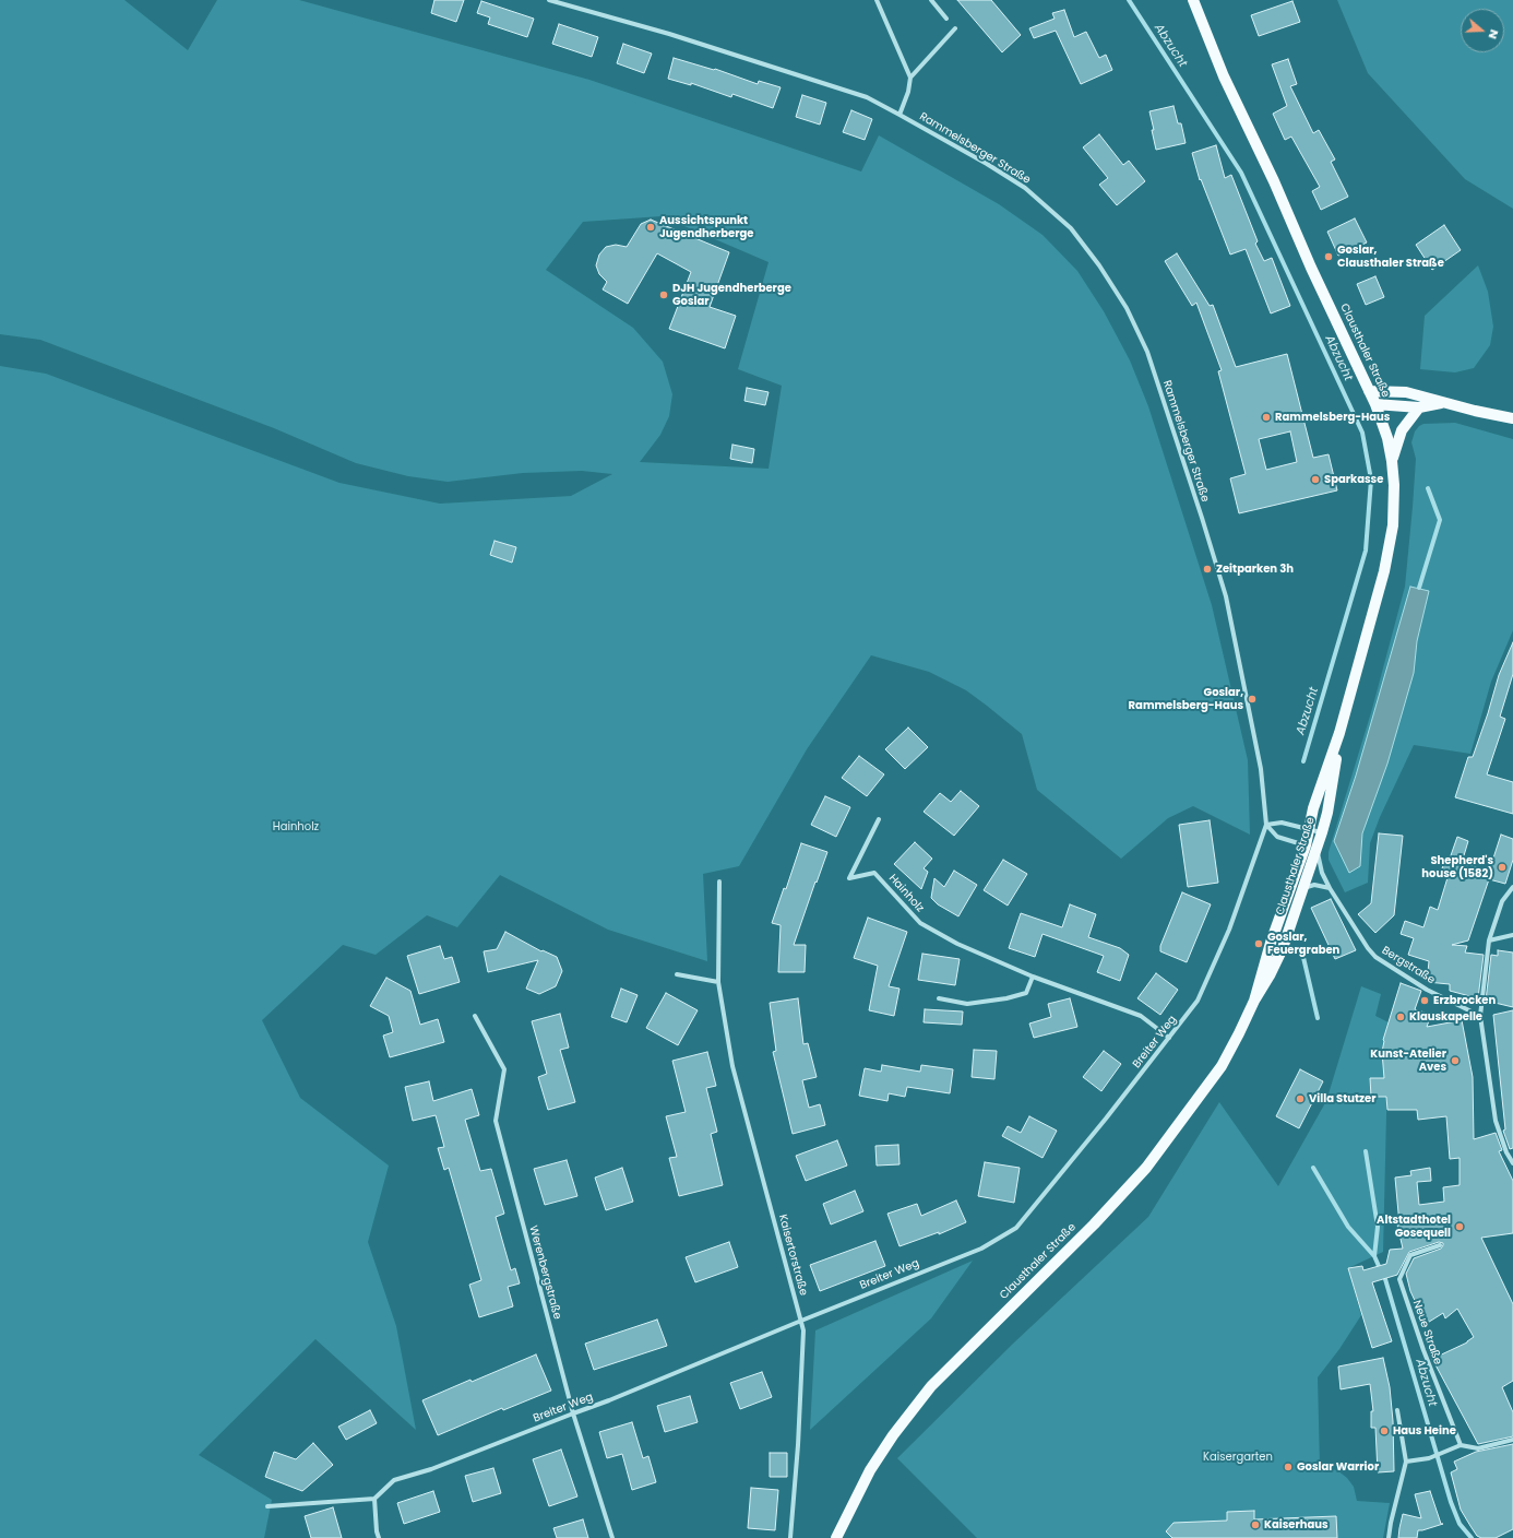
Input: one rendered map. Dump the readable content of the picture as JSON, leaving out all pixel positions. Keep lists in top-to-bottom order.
{
  "streets": {
    "main road": ["Clausthaler Straße"],
    "street": [
      "Rammelsberger Straße",
      "Hainholz",
      "Bergstraße",
      "Breiter Weg",
      "Kaisertorstraße",
      "Werenbergstraße",
      "Neue Straße"
    ]
  },
  "crossings": [
    ["Rammelsberger Straße", "Breiter Weg"],
    ["Clausthaler Straße", "Bergstraße"],
    ["Hainholz", "Breiter Weg"],
    ["Breiter Weg", "Kaisertorstraße"],
    ["Breiter Weg", "Werenbergstraße"]
  ],
  "water": ["Abzucht"],
  "parks": ["Hainholz", "Kaisergarten"],
  "places": [
    "Aussichtspunkt Jugendherberge",
    "Goslar, Clausthaler Straße",
    "DJH Jugendherberge Goslar",
    "Rammelsberg-Haus",
    "Sparkasse",
    "Zeitparken 3h",
    "Goslar, Rammelsberg-Haus",
    "Shepherd's house (1582)",
    "Goslar, Feuergraben",
    "Erzbrocken",
    "Klauskapelle",
    "Kunst-Atelier Aves",
    "Villa Stutzer",
    "Altstadthotel Gosequell",
    "Haus Heine",
    "Goslar Warrior",
    "Kaiserhaus"
  ],
  "north": "right"
}
